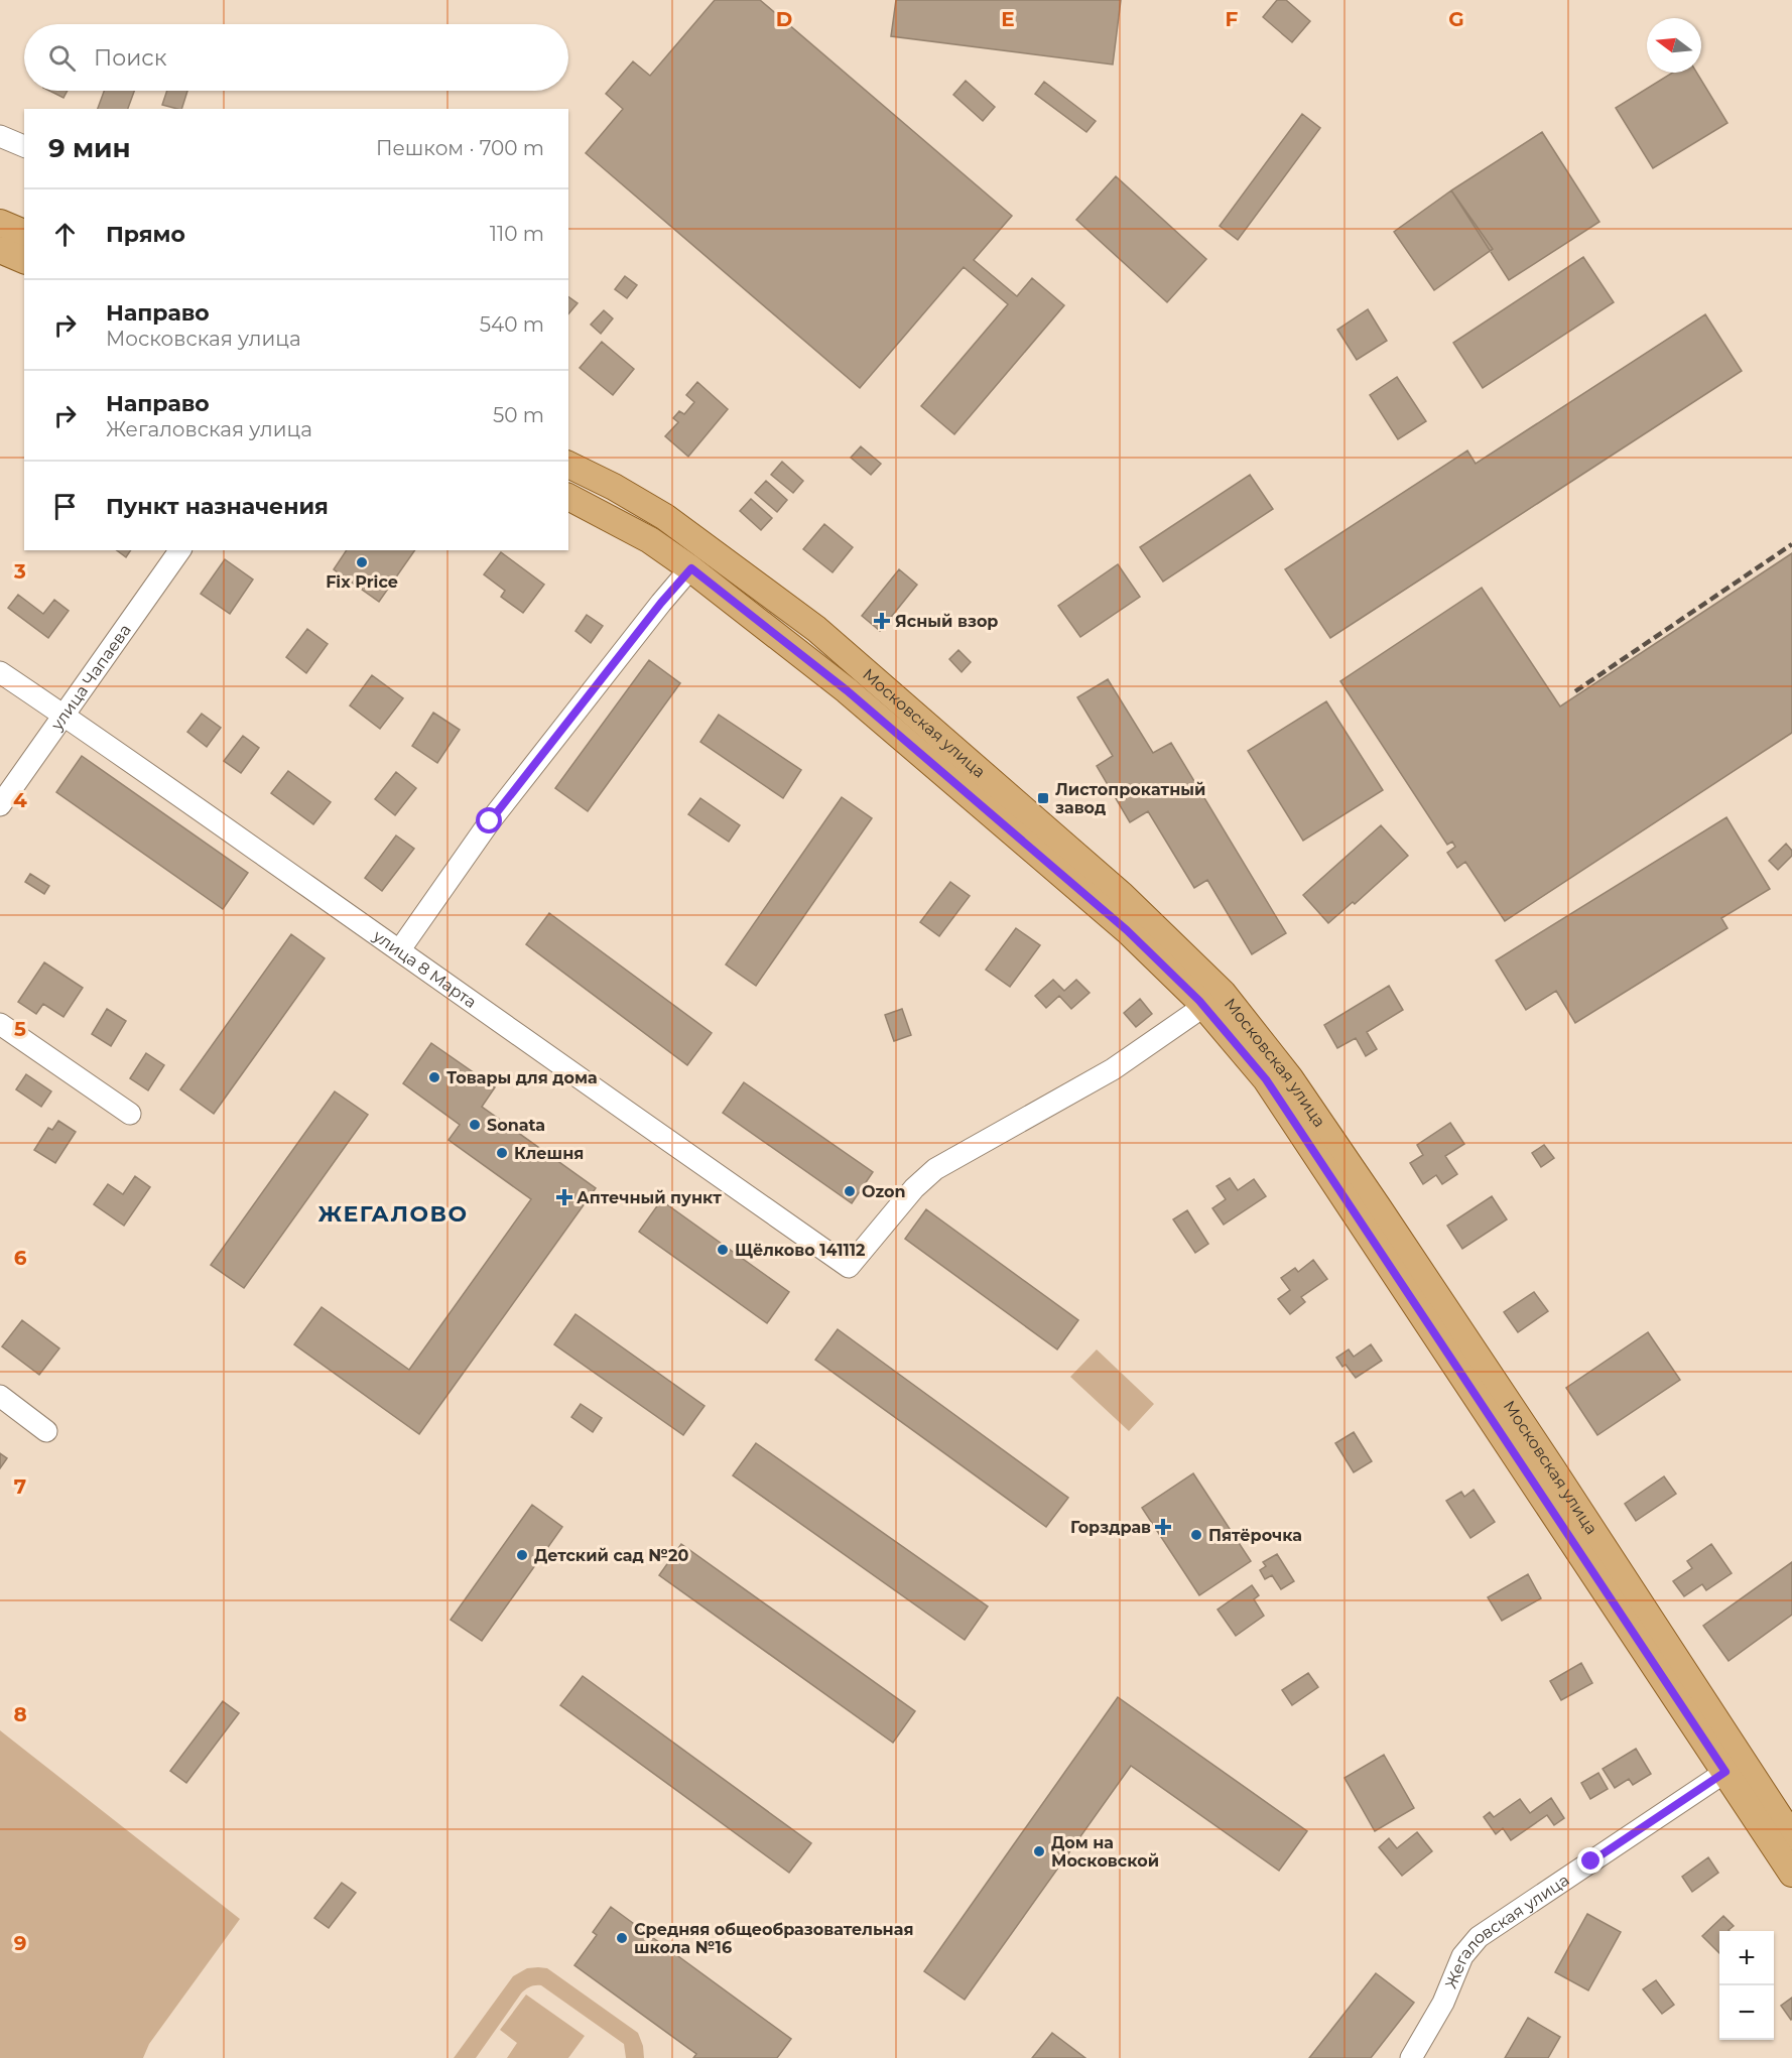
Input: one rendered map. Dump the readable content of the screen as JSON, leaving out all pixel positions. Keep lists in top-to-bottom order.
{
  "streets": {
    "main road": ["Московская улица"],
    "street": ["улица Чапаева", "улица 8 Марта", "Жегаловская улица"]
  },
  "crossings": [
    ["улица Чапаева", "улица 8 Марта"],
    ["Московская улица", "улица 8 Марта"],
    ["Московская улица", "Жегаловская улица"]
  ],
  "districts": ["ЖЕГАЛОВО"],
  "places": {
    "other": [
      "Fix Price",
      "Товары для дома",
      "Sonata",
      "Клешня",
      "Ozon",
      "Щёлково 141112",
      "Пятёрочка",
      "Детский сад №20",
      "Дом на Московской",
      "Средняя общеобразовательная школа №16"
    ],
    "health": ["Ясный взор", "Аптечный пункт", "Горздрав"],
    "transit": ["Листопрокатный завод"]
  },
  "north": "left",
  "page": {
    "search": "Поиск",
    "heading": ["9 мин", "Пешком · 700 m"],
    "list": [
      ["Прямо", "110 m"],
      ["Направо", "Московская улица", "540 m"],
      ["Направо", "Жегаловская улица", "50 m"],
      "Пункт назначения"
    ],
    "map_buttons": ["+", "−"]
  },
  "grid": {
    "columns": [
      "D",
      "E",
      "F",
      "G"
    ],
    "rows": [
      "3",
      "4",
      "5",
      "6",
      "7",
      "8",
      "9"
    ]
  }
}
